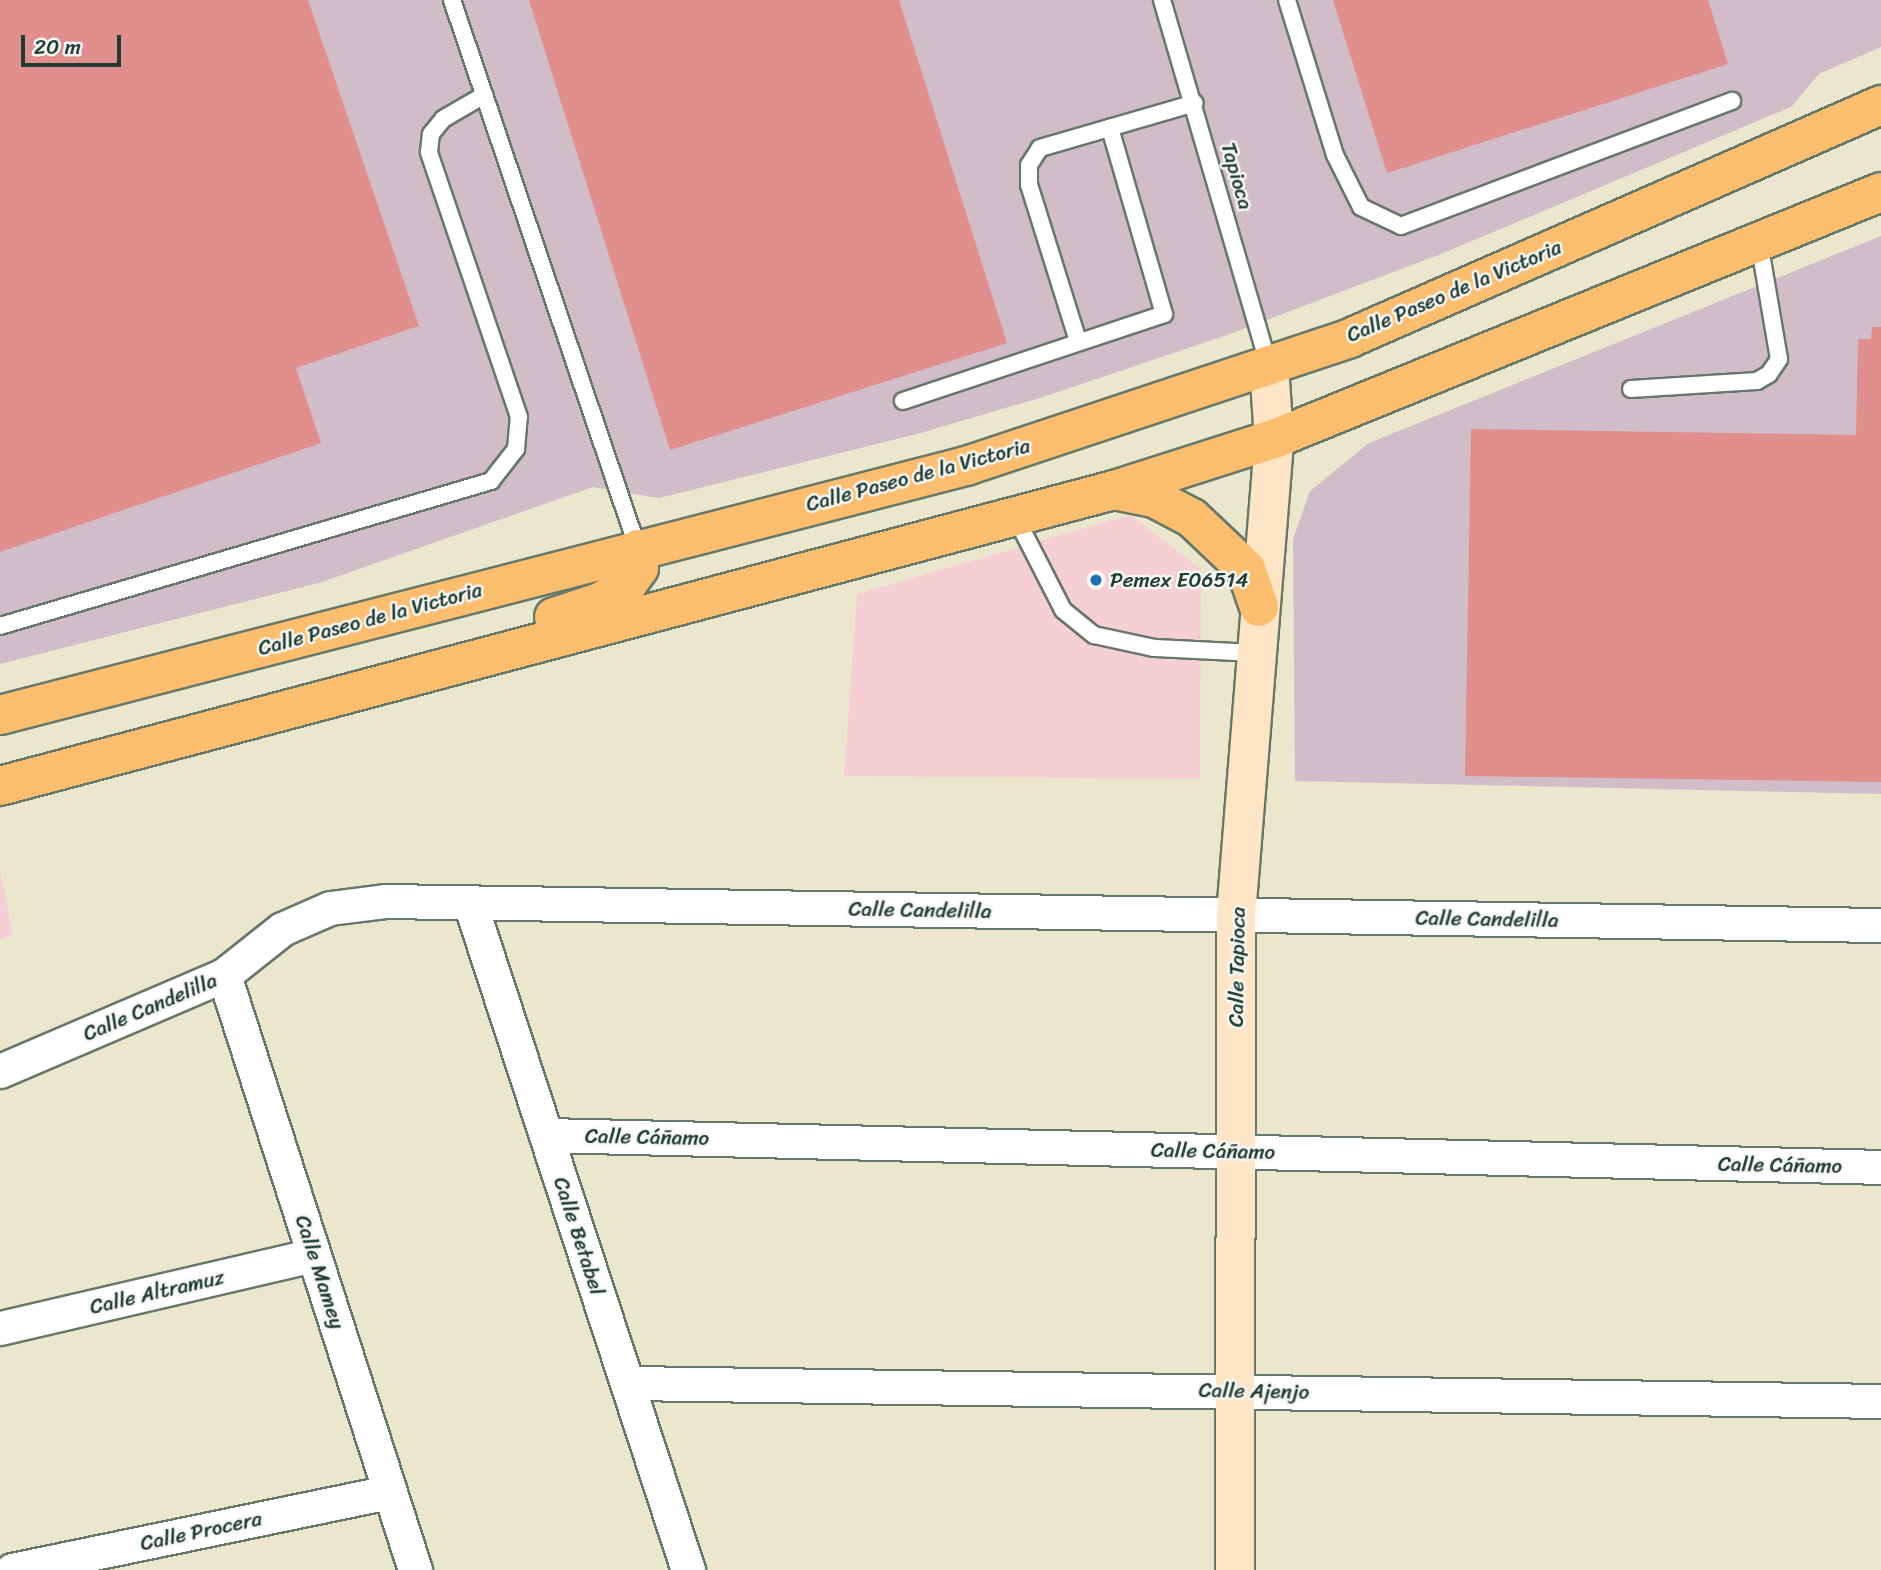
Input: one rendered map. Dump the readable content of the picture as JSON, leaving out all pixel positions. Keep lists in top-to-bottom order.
{
  "streets": {
    "main road": ["Calle Paseo de la Victoria"],
    "street": [
      "Calle Candelilla",
      "Calle Tapioca",
      "Calle Cáñamo",
      "Calle Betabel",
      "Calle Mamey",
      "Calle Altramuz",
      "Calle Ajenjo",
      "Calle Procera"
    ],
    "lane": ["Tapioca"]
  },
  "crossings": [
    ["Tapioca", "Calle Paseo de la Victoria"],
    ["Tapioca", "Calle Tapioca"],
    ["Calle Paseo de la Victoria", "Calle Tapioca"],
    ["Calle Candelilla", "Calle Tapioca"],
    ["Calle Candelilla", "Calle Betabel"],
    ["Calle Candelilla", "Calle Mamey"],
    ["Calle Tapioca", "Calle Cáñamo"],
    ["Calle Tapioca", "Calle Ajenjo"],
    ["Calle Cáñamo", "Calle Betabel"],
    ["Calle Betabel", "Calle Ajenjo"],
    ["Calle Mamey", "Calle Altramuz"],
    ["Calle Mamey", "Calle Procera"]
  ],
  "places": ["Pemex E06514"],
  "scale_bar": "20 m"
}
